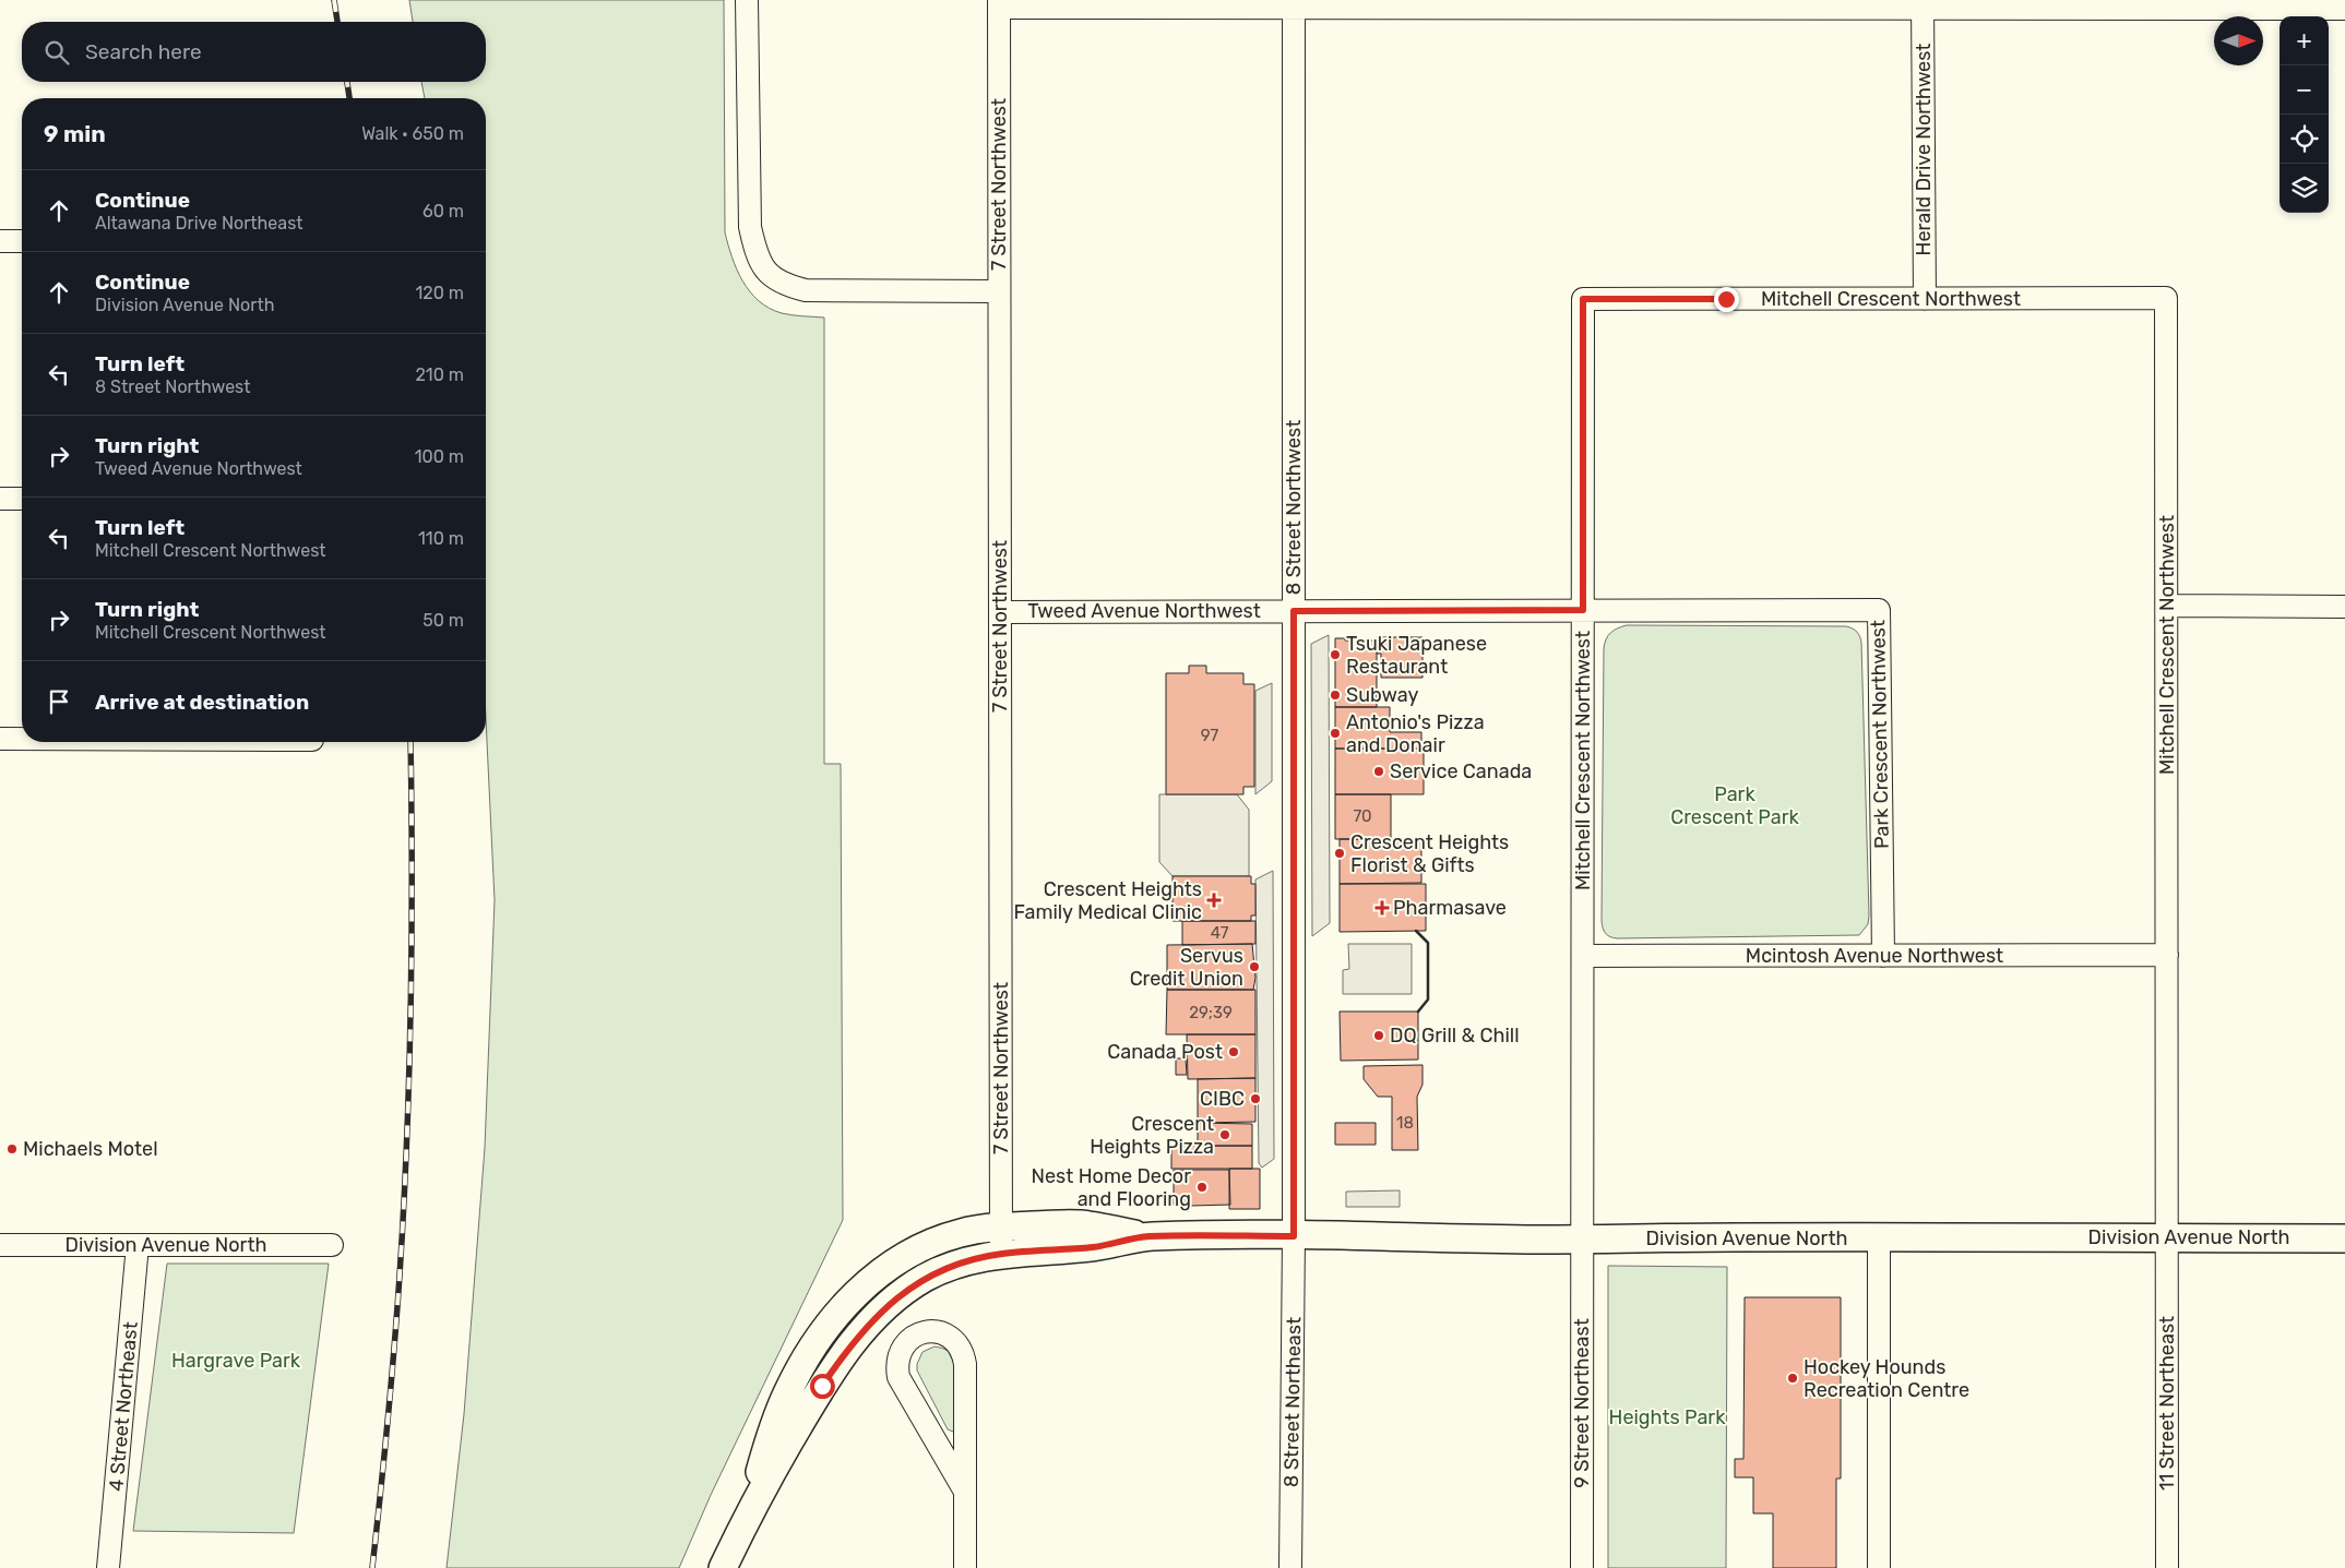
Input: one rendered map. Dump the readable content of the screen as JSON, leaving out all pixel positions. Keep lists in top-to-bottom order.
{
  "streets": {
    "main road": ["Division Avenue North"],
    "street": [
      "Herald Drive Northwest",
      "7 Street Northwest",
      "Mitchell Crescent Northwest",
      "8 Street Northwest",
      "Tweed Avenue Northwest",
      "Park Crescent Northwest",
      "Mcintosh Avenue Northwest",
      "8 Street Northeast",
      "9 Street Northeast",
      "11 Street Northeast",
      "4 Street Northeast"
    ]
  },
  "crossings": [
    ["Herald Drive Northwest", "Mitchell Crescent Northwest"],
    ["7 Street Northwest", "Tweed Avenue Northwest"],
    ["7 Street Northwest", "Division Avenue North"],
    ["Mitchell Crescent Northwest", "Tweed Avenue Northwest"],
    ["Mitchell Crescent Northwest", "Park Crescent Northwest"],
    ["Mitchell Crescent Northwest", "Mcintosh Avenue Northwest"],
    ["Mitchell Crescent Northwest", "Division Avenue North"],
    ["Mitchell Crescent Northwest", "9 Street Northeast"],
    ["Mitchell Crescent Northwest", "11 Street Northeast"],
    ["8 Street Northwest", "Tweed Avenue Northwest"],
    ["8 Street Northwest", "Division Avenue North"],
    ["8 Street Northwest", "8 Street Northeast"],
    ["Tweed Avenue Northwest", "Park Crescent Northwest"],
    ["Park Crescent Northwest", "Mcintosh Avenue Northwest"],
    ["Division Avenue North", "8 Street Northeast"],
    ["Division Avenue North", "9 Street Northeast"],
    ["Division Avenue North", "11 Street Northeast"],
    ["Division Avenue North", "4 Street Northeast"]
  ],
  "parks": ["Park Crescent Park", "Hargrave Park", "Heights Park"],
  "places": {
    "other": [
      "Tsuki Japanese Restaurant",
      "Subway",
      "Antonio's Pizza and Donair",
      "Service Canada",
      "Crescent Heights Florist & Gifts",
      "Servus Credit Union",
      "DQ Grill & Chill",
      "Canada Post",
      "CIBC",
      "Crescent Heights Pizza",
      "Michaels Motel",
      "Nest Home Decor and Flooring",
      "Hockey Hounds Recreation Centre"
    ],
    "health": ["Crescent Heights Family Medical Clinic", "Pharmasave"]
  },
  "house_numbers": [
    "97",
    "70",
    "47",
    "29;39",
    "18"
  ],
  "north": "right",
  "page": {
    "map_buttons": ["+", "−"],
    "search": "Search here",
    "heading": ["9 min", "Walk · 650 m"],
    "list": [
      ["Continue", "Altawana Drive Northeast", "60 m"],
      ["Continue", "Division Avenue North", "120 m"],
      ["Turn left", "8 Street Northwest", "210 m"],
      ["Turn right", "Tweed Avenue Northwest", "100 m"],
      ["Turn left", "Mitchell Crescent Northwest", "110 m"],
      ["Turn right", "Mitchell Crescent Northwest", "50 m"],
      "Arrive at destination"
    ]
  }
}
